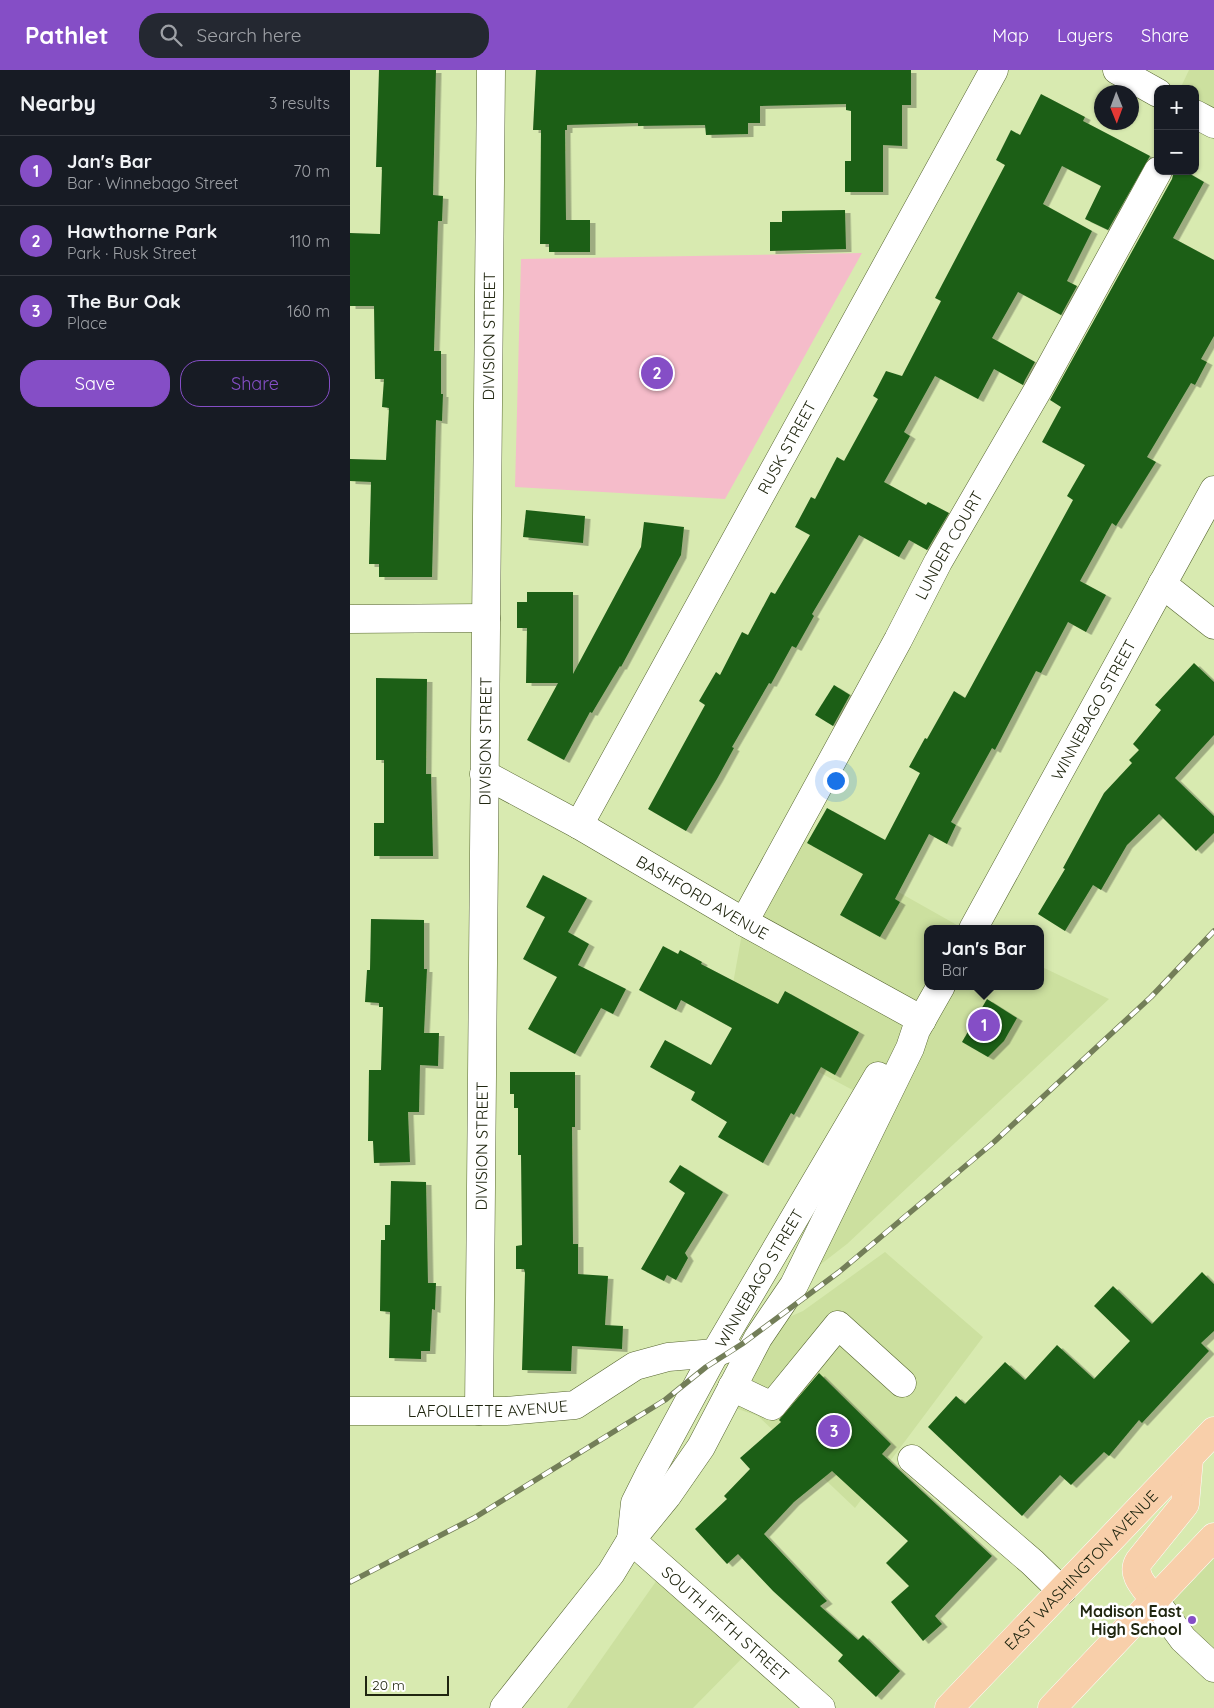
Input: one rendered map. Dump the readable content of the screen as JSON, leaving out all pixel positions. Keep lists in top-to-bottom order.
{
  "streets": {
    "main road": ["EAST WASHINGTON AVENUE"],
    "street": [
      "DIVISION STREET",
      "RUSK STREET",
      "LUNDER COURT",
      "WINNEBAGO STREET",
      "BASHFORD AVENUE",
      "LAFOLLETTE AVENUE",
      "SOUTH FIFTH STREET"
    ]
  },
  "crossings": [
    ["DIVISION STREET", "BASHFORD AVENUE"],
    ["DIVISION STREET", "LAFOLLETTE AVENUE"],
    ["RUSK STREET", "BASHFORD AVENUE"],
    ["LUNDER COURT", "BASHFORD AVENUE"],
    ["WINNEBAGO STREET", "BASHFORD AVENUE"],
    ["WINNEBAGO STREET", "LAFOLLETTE AVENUE"],
    ["WINNEBAGO STREET", "SOUTH FIFTH STREET"]
  ],
  "places": ["Madison East High School"],
  "scale_bar": "20 m",
  "north": "bottom",
  "page": {
    "header": "Pathlet",
    "search": "Search here",
    "nav": ["Map", "Layers", "Share"],
    "heading": ["Nearby", "3 results"],
    "map_buttons": ["+", "−"],
    "list": [
      {
        "mark": "1",
        "name": "Jan's Bar",
        "note": "Bar · Winnebago Street",
        "value": "70 m"
      },
      {
        "mark": "2",
        "name": "Hawthorne Park",
        "note": "Park · Rusk Street",
        "value": "110 m"
      },
      {
        "mark": "3",
        "name": "The Bur Oak",
        "note": "Place",
        "value": "160 m"
      }
    ],
    "buttons": ["Save", "Share"],
    "pins": ["2", "1", "3"],
    "popup": ["Jan's Bar", "Bar"],
    "scale": "20 m"
  }
}
